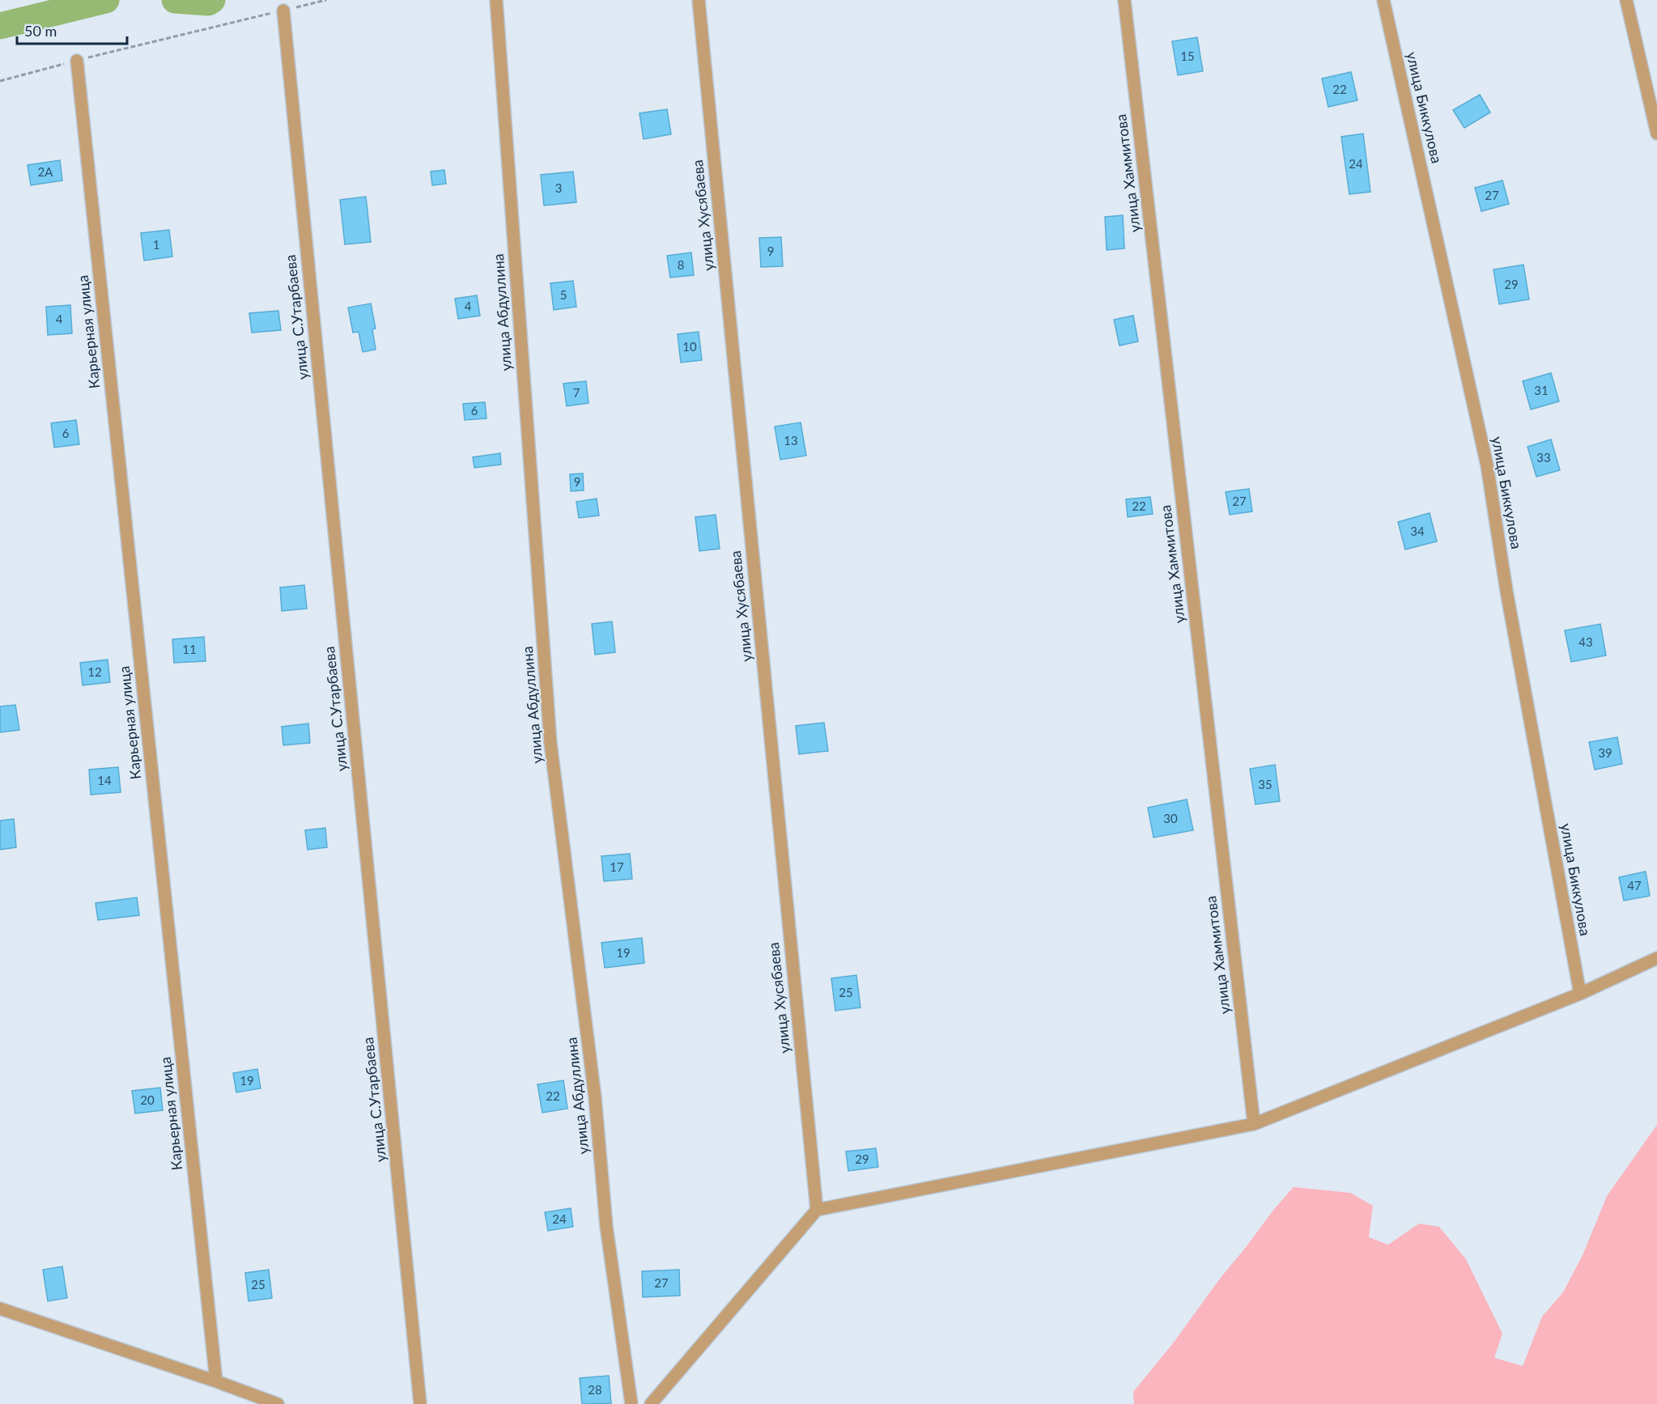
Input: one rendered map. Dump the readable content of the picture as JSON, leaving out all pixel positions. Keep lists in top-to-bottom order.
{
  "streets": {
    "street": [
      "улица Биккулова",
      "улица Хаммитова",
      "улица Хусябаева",
      "улица Абдуллина",
      "улица С.Утарбаева",
      "Карьерная улица"
    ]
  },
  "house_numbers": [
    "15",
    "22",
    "24",
    "2А",
    "3",
    "27",
    "1",
    "9",
    "8",
    "29",
    "5",
    "4",
    "4",
    "10",
    "31",
    "7",
    "6",
    "6",
    "13",
    "33",
    "9",
    "27",
    "22",
    "34",
    "43",
    "11",
    "12",
    "39",
    "14",
    "35",
    "30",
    "17",
    "47",
    "19",
    "25",
    "19",
    "22",
    "20",
    "29",
    "24",
    "27",
    "25",
    "28"
  ],
  "scale_bar": "50 m"
}
